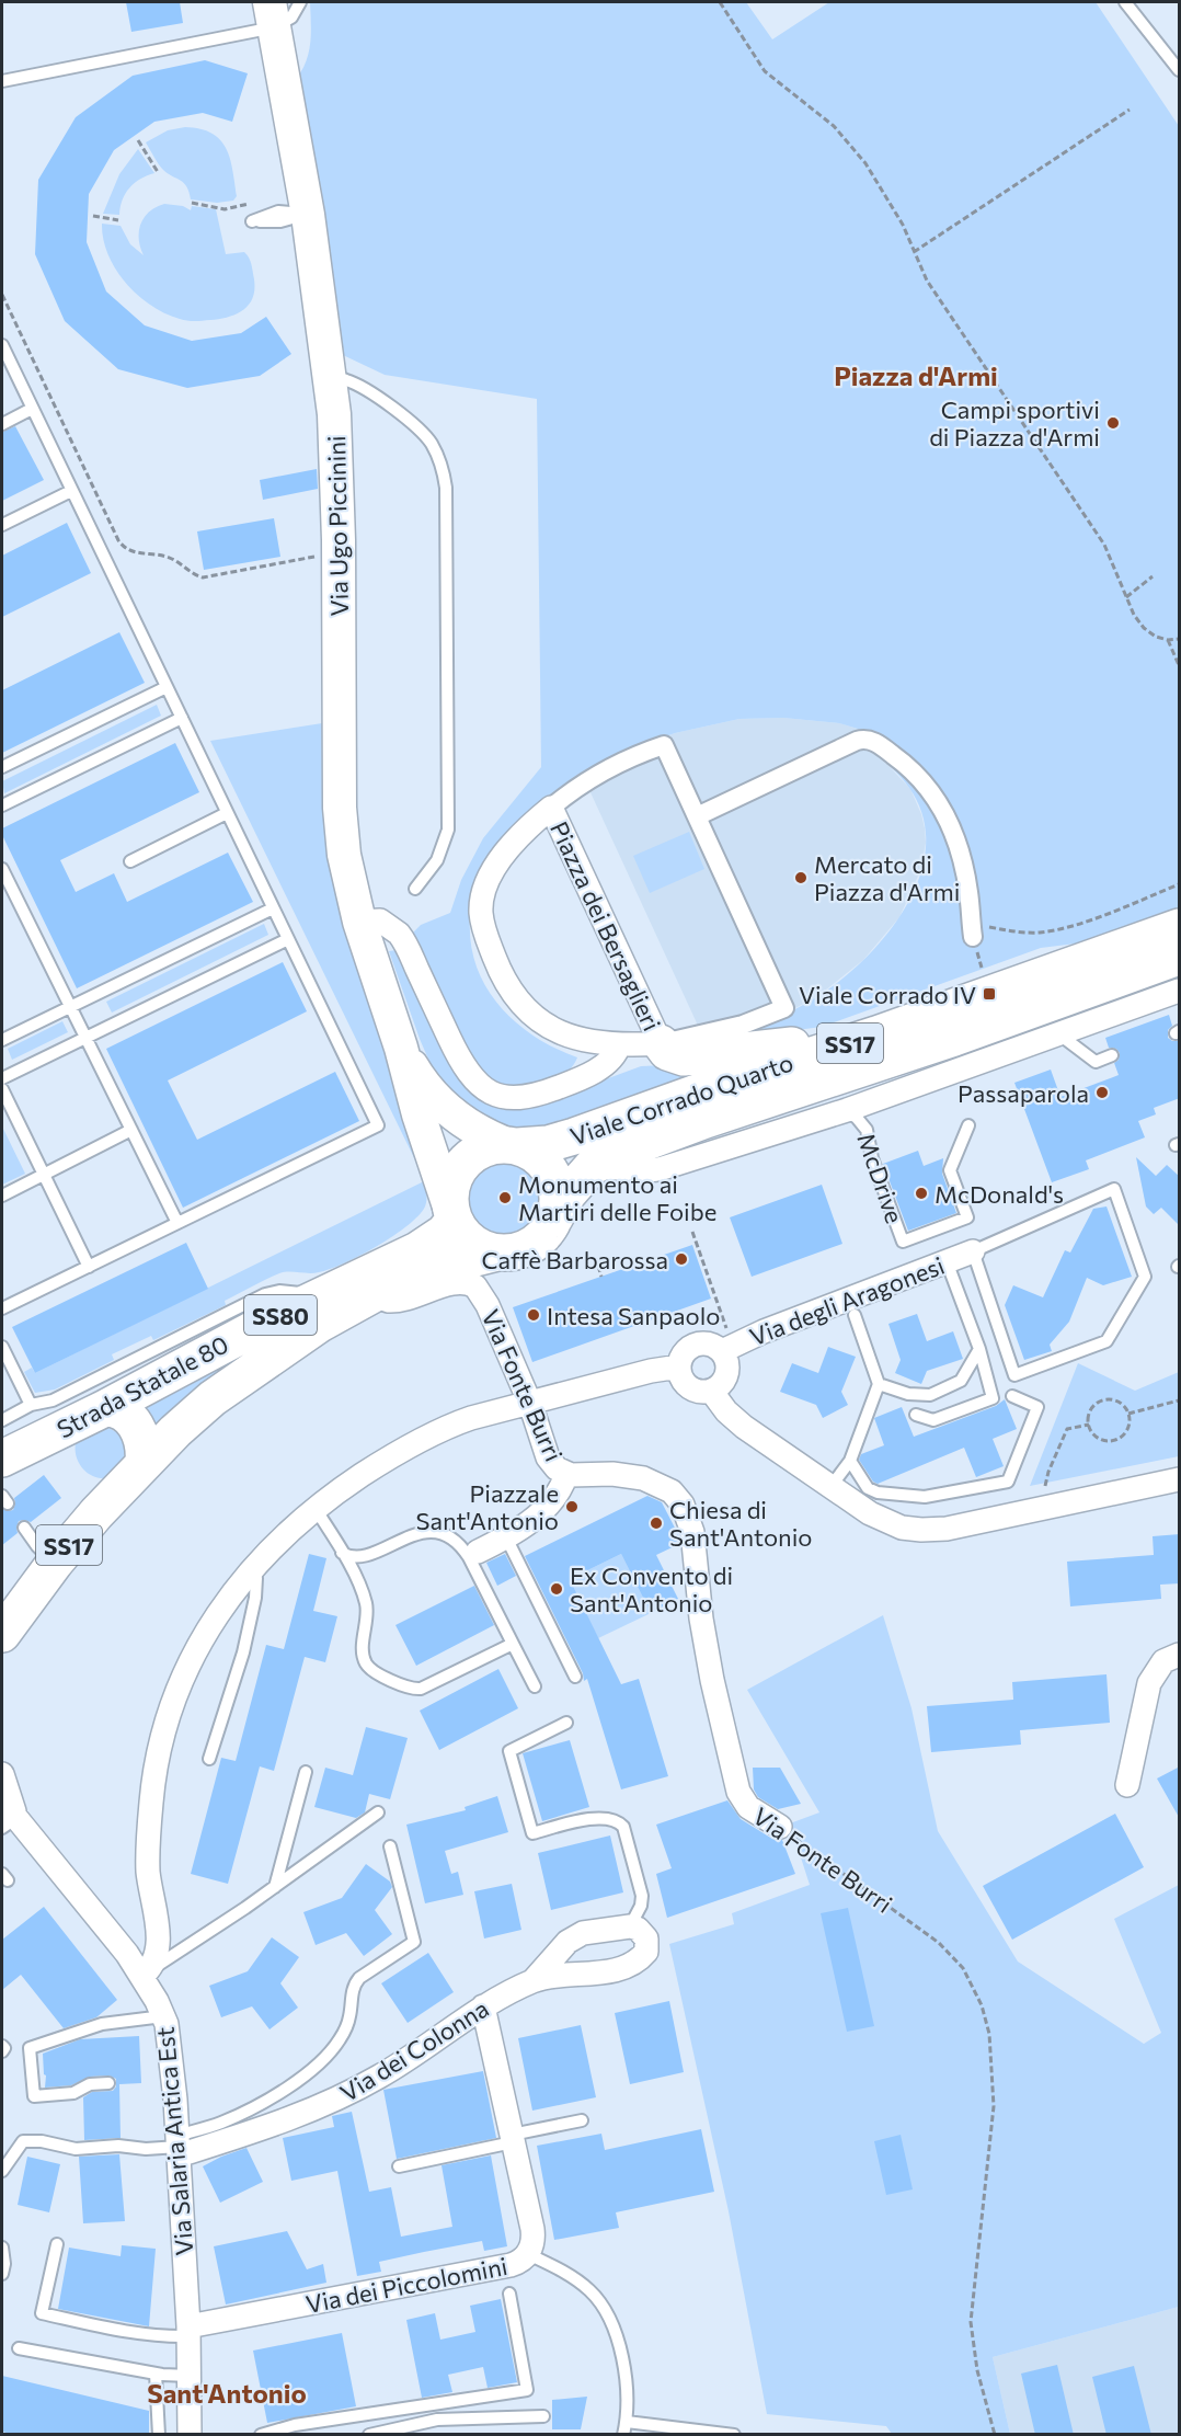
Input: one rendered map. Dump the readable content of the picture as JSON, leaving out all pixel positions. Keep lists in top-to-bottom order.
{
  "streets": {
    "main road": [
      "Via Ugo Piccinini",
      "SS17",
      "Viale Corrado Quarto",
      "SS80",
      "Strada Statale 80"
    ],
    "street": [
      "Piazza dei Bersaglieri",
      "Via degli Aragonesi",
      "Via Fonte Burri",
      "Via dei Colonna",
      "Via Salaria Antica Est",
      "Via dei Piccolomini"
    ],
    "lane": ["McDrive"]
  },
  "crossings": [
    ["Via Ugo Piccinini", "SS17"],
    ["Via Ugo Piccinini", "Viale Corrado Quarto"],
    ["Via Ugo Piccinini", "Strada Statale 80"],
    ["SS17", "Viale Corrado Quarto"],
    ["SS17", "Via Fonte Burri"],
    ["SS17", "Strada Statale 80"],
    ["Viale Corrado Quarto", "McDrive"],
    ["Viale Corrado Quarto", "Strada Statale 80"],
    ["Via dei Colonna", "Via Salaria Antica Est"],
    ["Via dei Colonna", "Via dei Piccolomini"],
    ["Via Salaria Antica Est", "Via dei Piccolomini"]
  ],
  "districts": ["Piazza d'Armi", "Sant'Antonio"],
  "places": {
    "other": [
      "Campi sportivi di Piazza d'Armi",
      "Mercato di Piazza d'Armi",
      "Passaparola",
      "McDonald's",
      "Monumento ai Martiri delle Foibe",
      "Caffè Barbarossa",
      "Intesa Sanpaolo",
      "Piazzale Sant'Antonio",
      "Chiesa di Sant'Antonio",
      "Ex Convento di Sant'Antonio"
    ],
    "transit": ["Viale Corrado IV"]
  }
}
